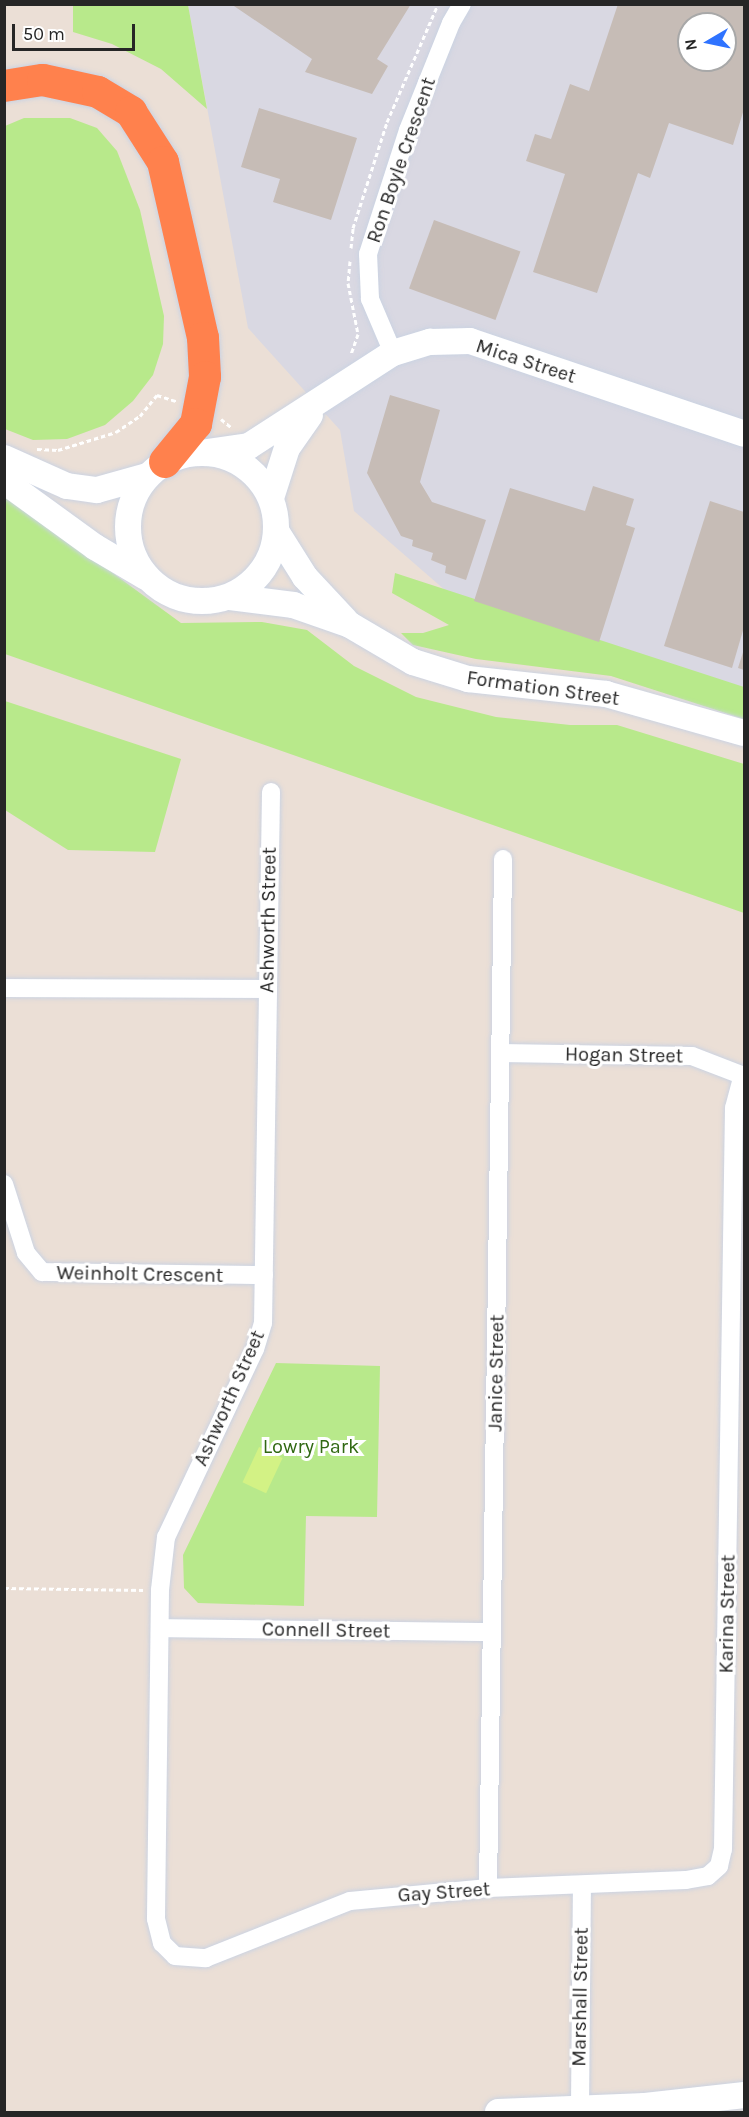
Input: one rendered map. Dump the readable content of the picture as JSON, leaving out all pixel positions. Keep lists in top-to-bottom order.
{
  "streets": {
    "main road": ["Mica Street", "Formation Street"],
    "street": [
      "Ron Boyle Crescent",
      "Ashworth Street",
      "Hogan Street",
      "Weinholt Crescent",
      "Janice Street",
      "Karina Street",
      "Connell Street",
      "Gay Street",
      "Marshall Street"
    ]
  },
  "crossings": [
    ["Ron Boyle Crescent", "Mica Street"],
    ["Mica Street", "Formation Street"],
    ["Ashworth Street", "Weinholt Crescent"],
    ["Ashworth Street", "Connell Street"],
    ["Ashworth Street", "Gay Street"],
    ["Hogan Street", "Janice Street"],
    ["Hogan Street", "Karina Street"],
    ["Janice Street", "Connell Street"],
    ["Janice Street", "Gay Street"],
    ["Karina Street", "Gay Street"],
    ["Gay Street", "Marshall Street"]
  ],
  "parks": ["Lowry Park"],
  "scale_bar": "50 m",
  "north": "left"
}
